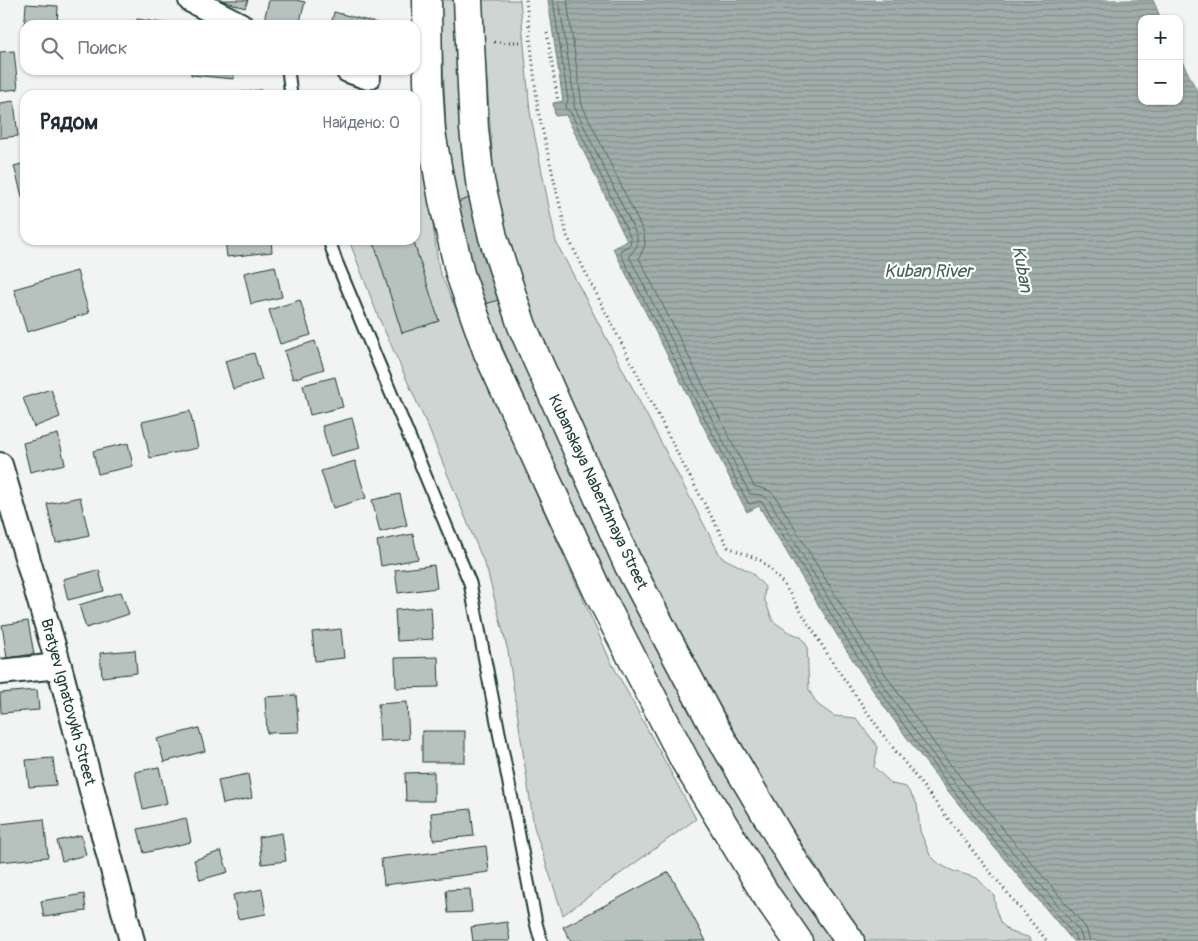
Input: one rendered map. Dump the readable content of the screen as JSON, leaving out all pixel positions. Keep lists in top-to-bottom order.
{
  "streets": {
    "main road": ["Kubanskaya Naberzhnaya Street"],
    "street": ["Bratyev Ignatovykh Street"]
  },
  "water": ["Kuban", "Kuban River"],
  "page": {
    "map_buttons": ["+", "−"],
    "search": "Поиск",
    "heading": ["Рядом", "Найдено: 0"]
  }
}
